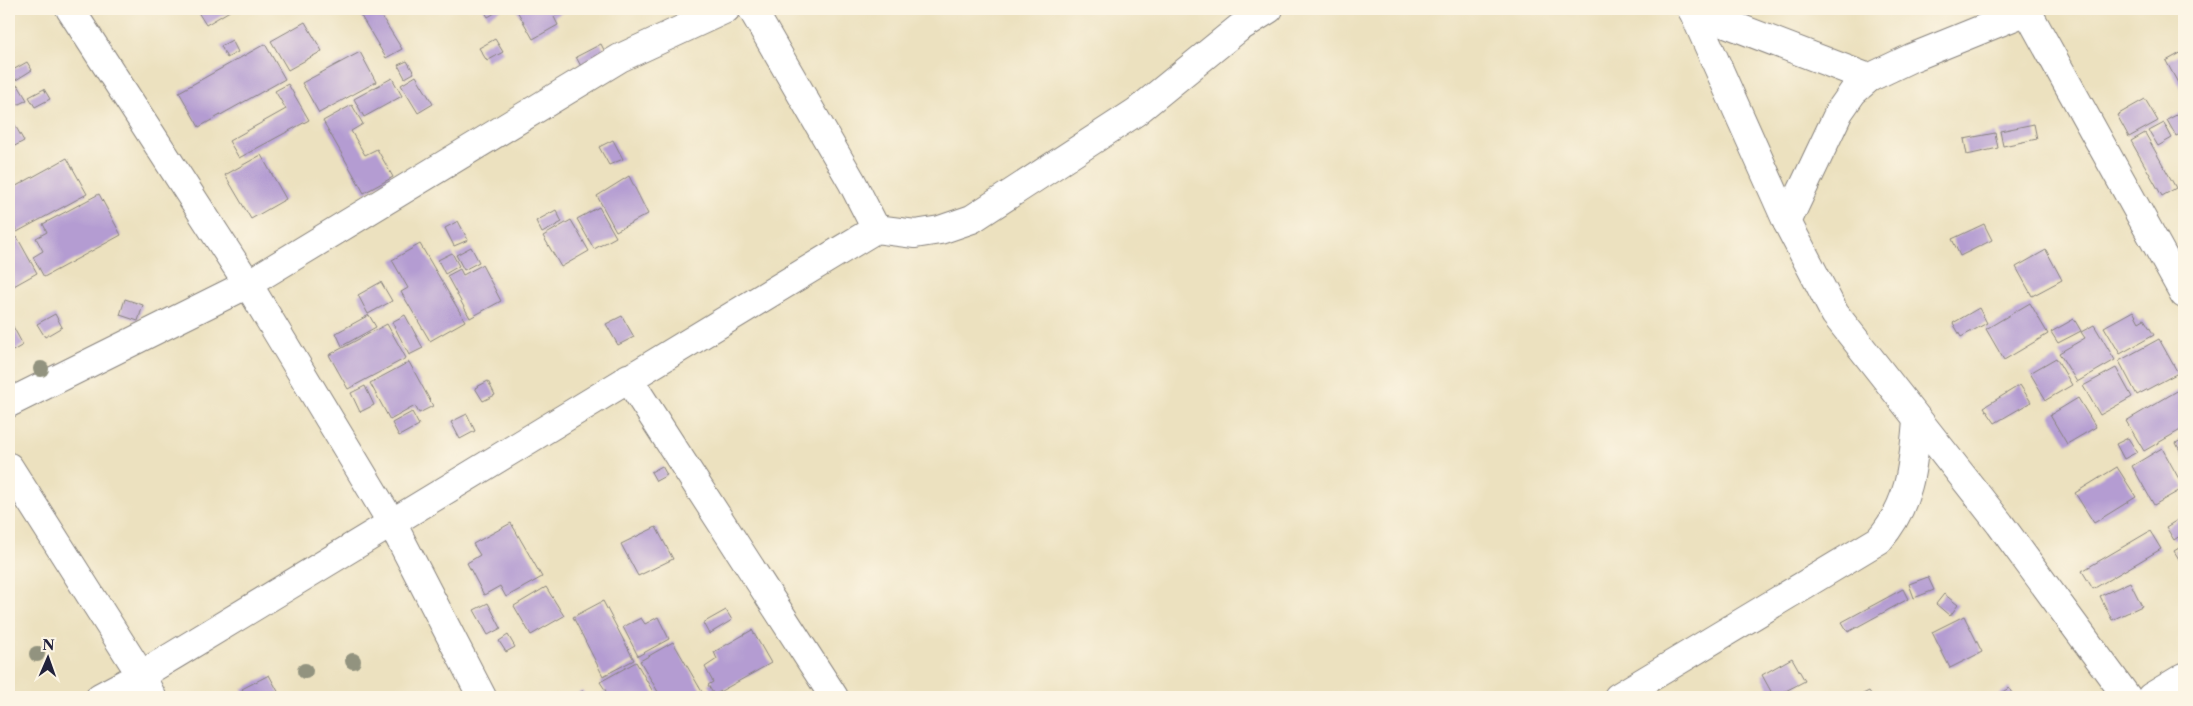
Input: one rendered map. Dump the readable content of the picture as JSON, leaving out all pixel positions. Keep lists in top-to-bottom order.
{
  "north": "top"
}
